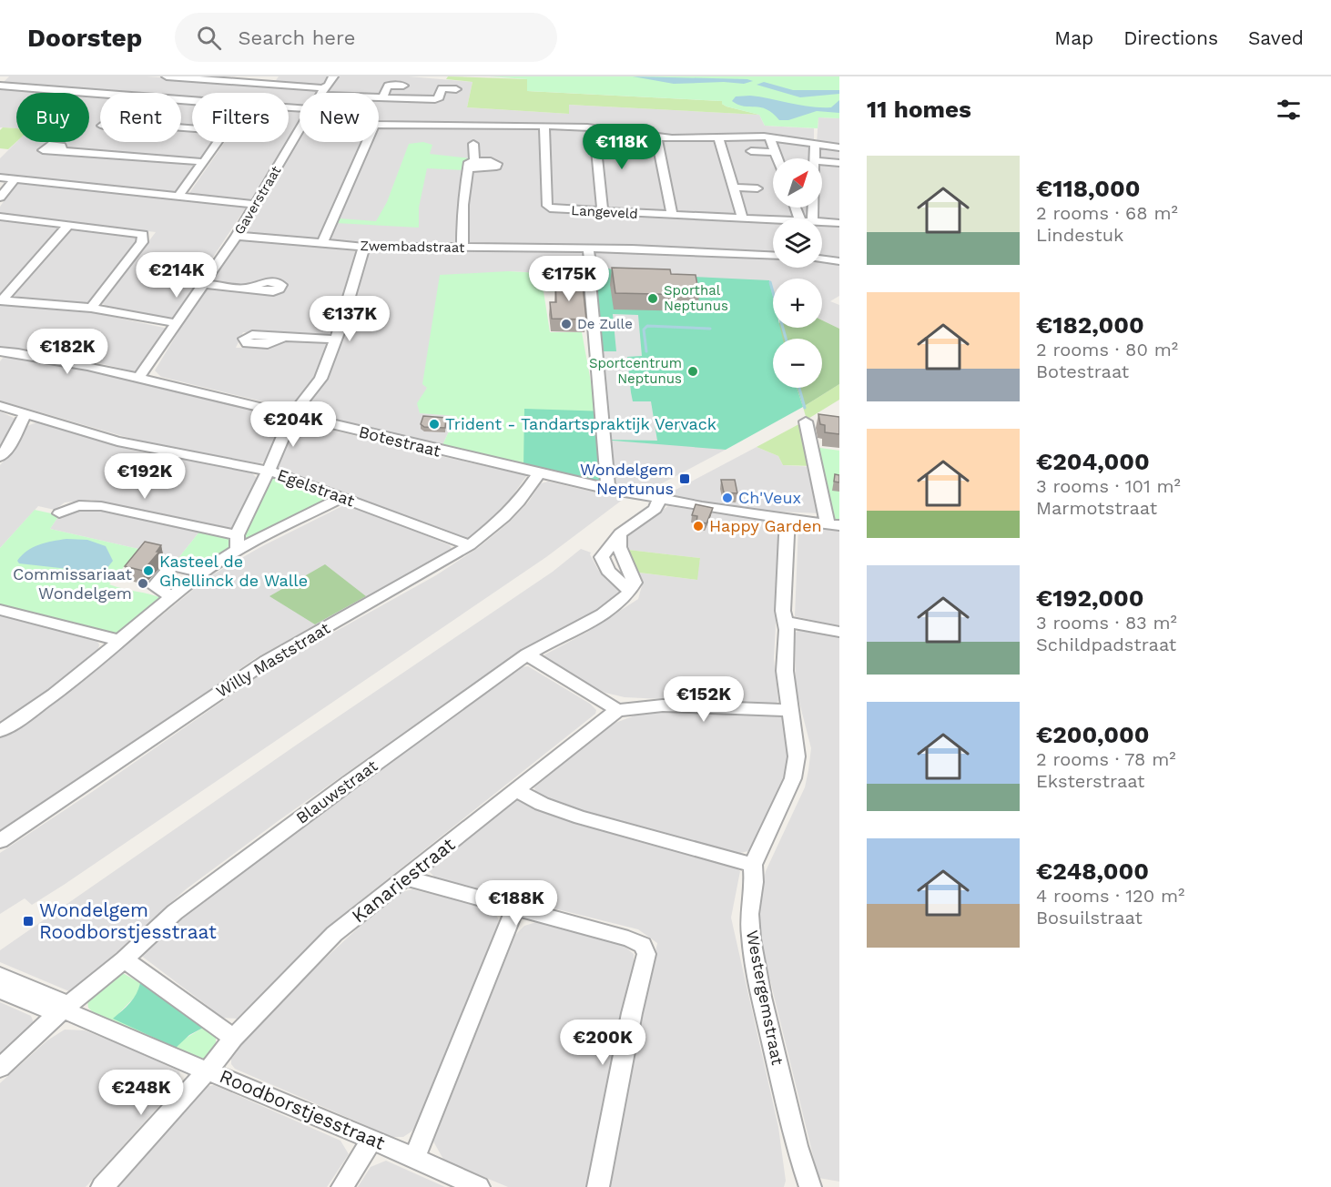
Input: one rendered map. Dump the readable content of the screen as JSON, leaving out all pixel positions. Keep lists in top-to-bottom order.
{
  "streets": {
    "street": [
      "Gaverstraat",
      "Langeveld",
      "Zwembadstraat",
      "Botestraat",
      "Egelstraat",
      "Willy Maststraat",
      "Blauwstraat",
      "Kanariestraat",
      "Westergemstraat",
      "Roodborstjesstraat"
    ]
  },
  "crossings": [
    ["Gaverstraat", "Zwembadstraat"],
    ["Gaverstraat", "Botestraat"],
    ["Botestraat", "Willy Maststraat"],
    ["Botestraat", "Westergemstraat"],
    ["Egelstraat", "Willy Maststraat"],
    ["Blauwstraat", "Roodborstjesstraat"],
    ["Kanariestraat", "Roodborstjesstraat"]
  ],
  "places": {
    "other": [
      "Sporthal Neptunus",
      "De Zulle",
      "Sportcentrum Neptunus",
      "Trident - Tandartspraktijk Vervack",
      "Ch'Veux",
      "Happy Garden",
      "Kasteel de Ghellinck de Walle",
      "Commissariaat Wondelgem"
    ],
    "transit": ["Wondelgem Neptunus", "Wondelgem Roodborstjesstraat"]
  },
  "north": "top right",
  "page": {
    "header": "Doorstep",
    "search": "Search here",
    "nav": ["Map", "Directions", "Saved"],
    "heading": "11 homes",
    "chip": [
      "Buy",
      "Rent",
      "Filters",
      "New"
    ],
    "price": [
      "€118K",
      "€214K",
      "€175K",
      "€137K",
      "€182K",
      "€204K",
      "€192K",
      "€152K",
      "€188K",
      "€200K",
      "€248K"
    ],
    "list": [
      {
        "name": "€118,000",
        "note": "2 rooms · 68 m² · Lindestuk"
      },
      {
        "name": "€182,000",
        "note": "2 rooms · 80 m² · Botestraat"
      },
      {
        "name": "€204,000",
        "note": "3 rooms · 101 m² · Marmotstraat"
      },
      {
        "name": "€192,000",
        "note": "3 rooms · 83 m² · Schildpadstraat"
      },
      {
        "name": "€200,000",
        "note": "2 rooms · 78 m² · Eksterstraat"
      },
      {
        "name": "€248,000",
        "note": "4 rooms · 120 m² · Bosuilstraat"
      }
    ],
    "map_buttons": ["+", "−"]
  }
}
